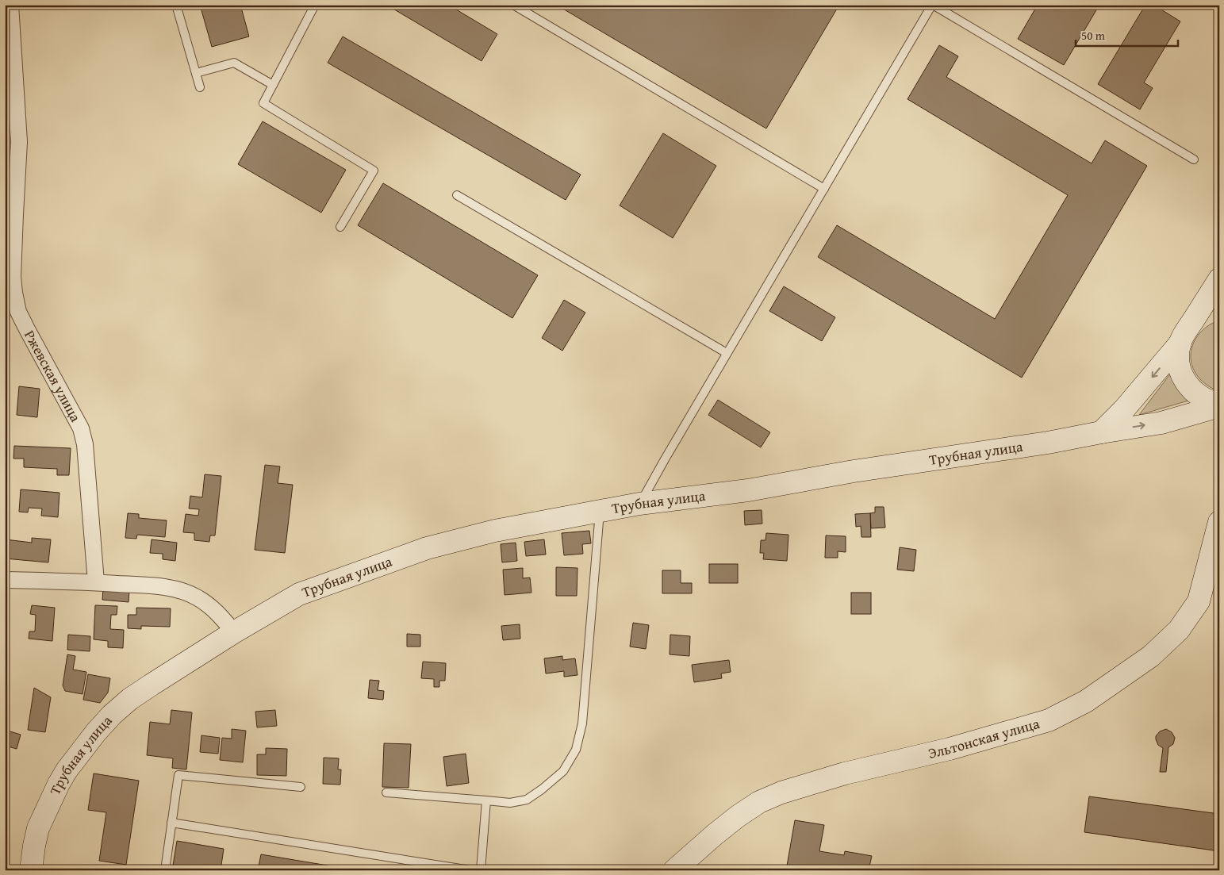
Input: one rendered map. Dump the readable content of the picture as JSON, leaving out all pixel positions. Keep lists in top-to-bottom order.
{
  "streets": {
    "main road": ["Трубная улица", "Эльтонская улица"],
    "street": ["Ржевская улица"]
  },
  "scale_bar": "50 m"
}
